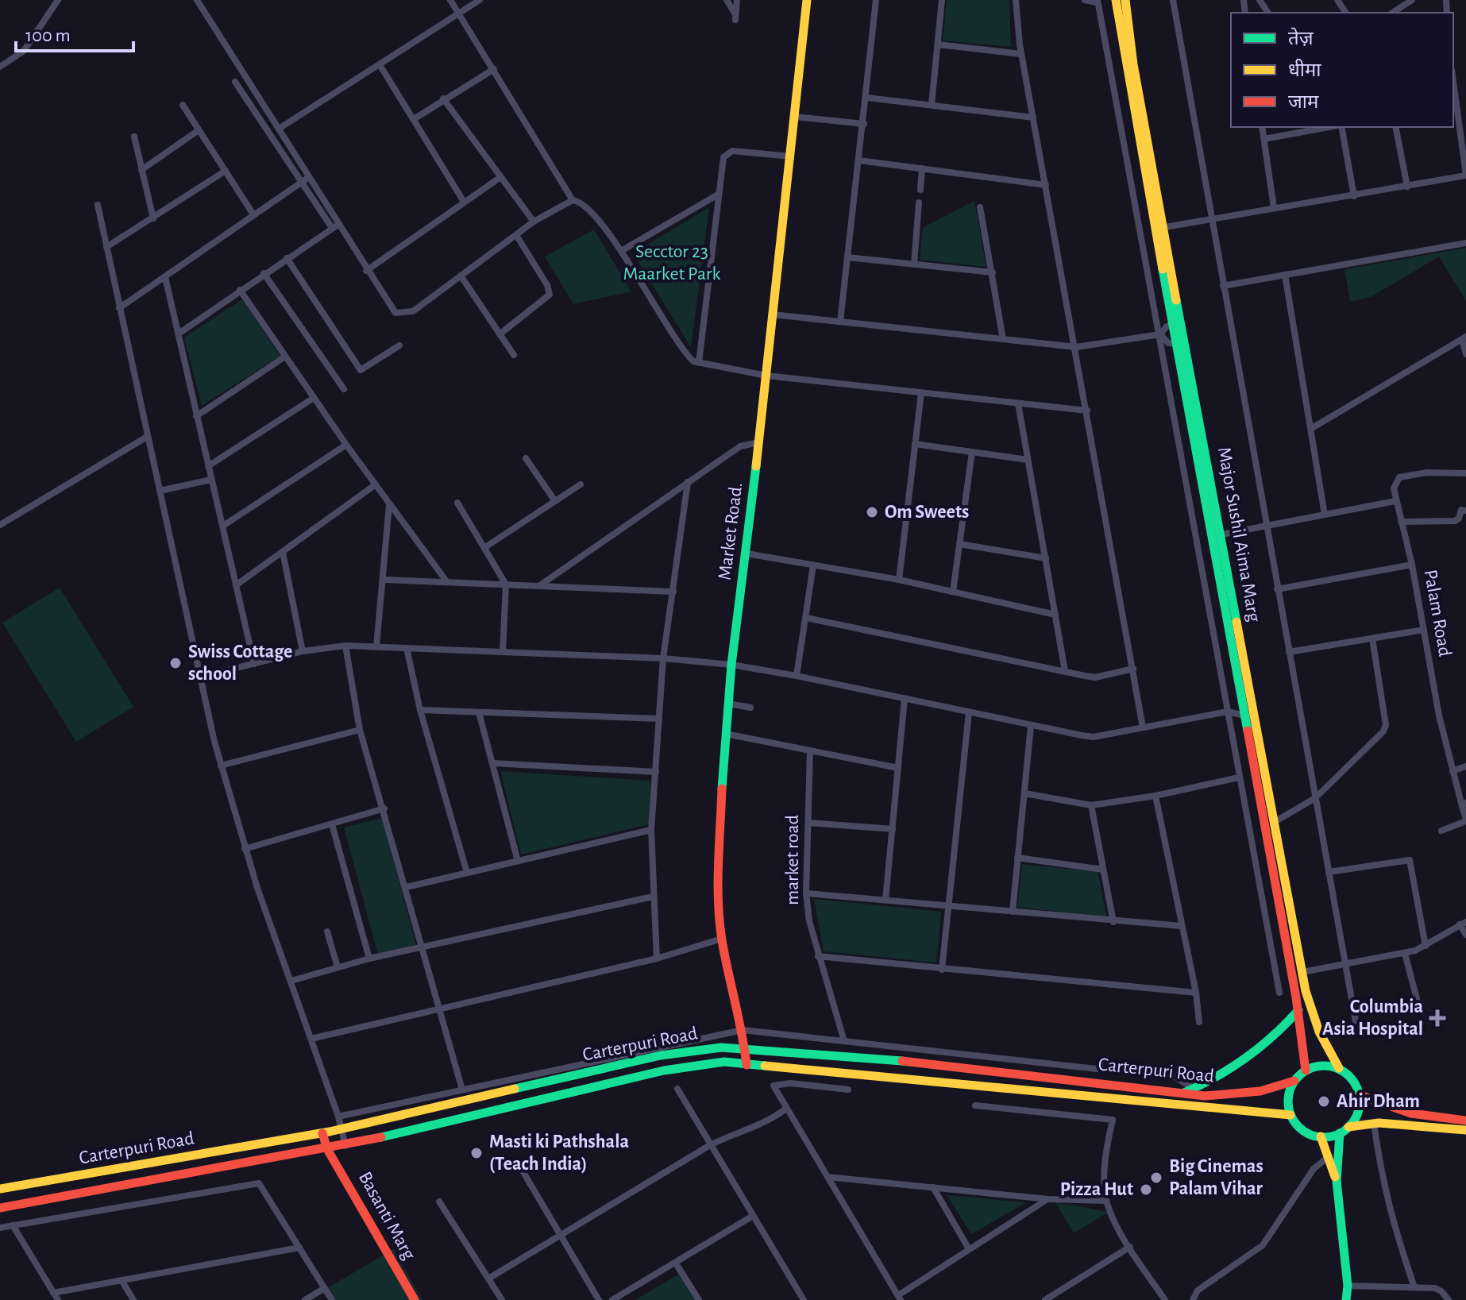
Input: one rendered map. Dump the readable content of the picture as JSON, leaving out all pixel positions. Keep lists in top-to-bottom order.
{
  "streets": {
    "street": [
      "Market Road.",
      "Major Sushil Aima Marg",
      "Palam Road",
      "market road",
      "Carterpuri Road",
      "Basanti Marg"
    ]
  },
  "crossings": [
    ["Market Road.", "Carterpuri Road"],
    ["Major Sushil Aima Marg", "Carterpuri Road"],
    ["Carterpuri Road", "Basanti Marg"]
  ],
  "parks": ["Secctor 23 Maarket Park"],
  "places": {
    "other": [
      "Om Sweets",
      "Swiss Cottage school",
      "Ahir Dham",
      "Masti ki Pathshala (Teach India)",
      "Big Cinemas Palam Vihar",
      "Pizza Hut"
    ],
    "health": ["Columbia Asia Hospital"]
  },
  "legend": ["तेज़", "धीमा", "जाम"],
  "scale_bar": "100 m"
}
